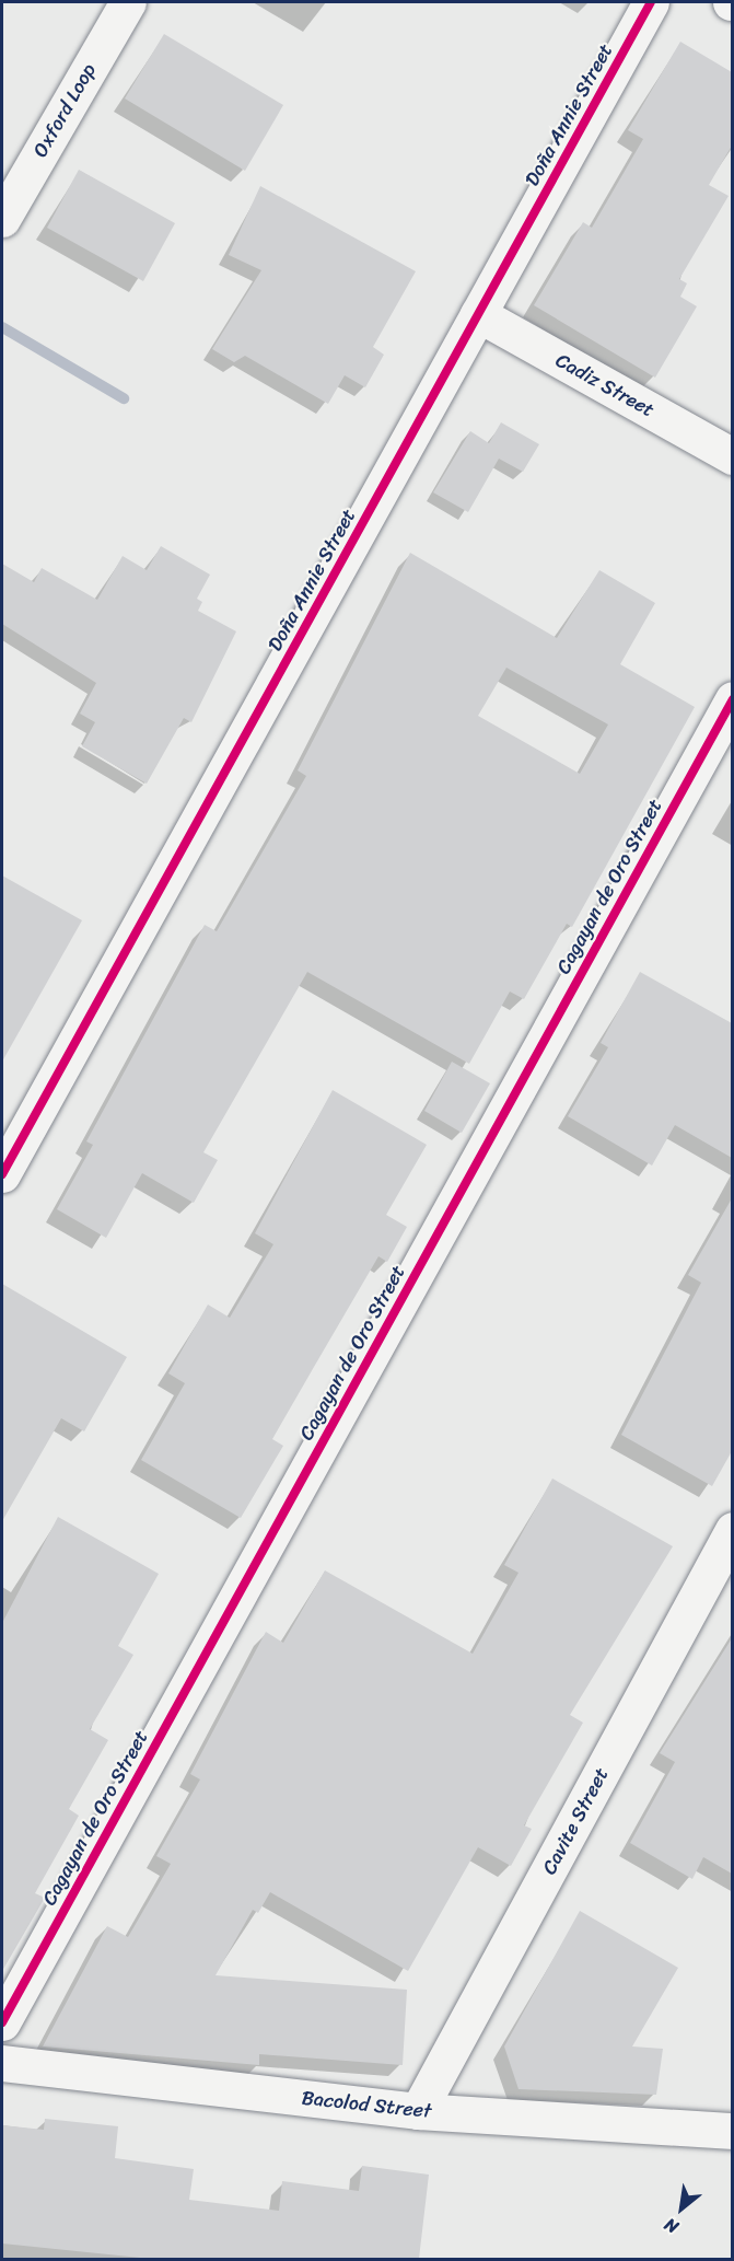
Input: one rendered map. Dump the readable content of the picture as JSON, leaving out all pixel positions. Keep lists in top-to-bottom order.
{
  "streets": {
    "street": [
      "Oxford Loop",
      "Doña Annie Street",
      "Cadiz Street",
      "Cagayan de Oro Street",
      "Cavite Street",
      "Bacolod Street"
    ]
  },
  "crossings": [
    ["Doña Annie Street", "Cadiz Street"],
    ["Cavite Street", "Bacolod Street"]
  ],
  "north": "bottom left"
}
